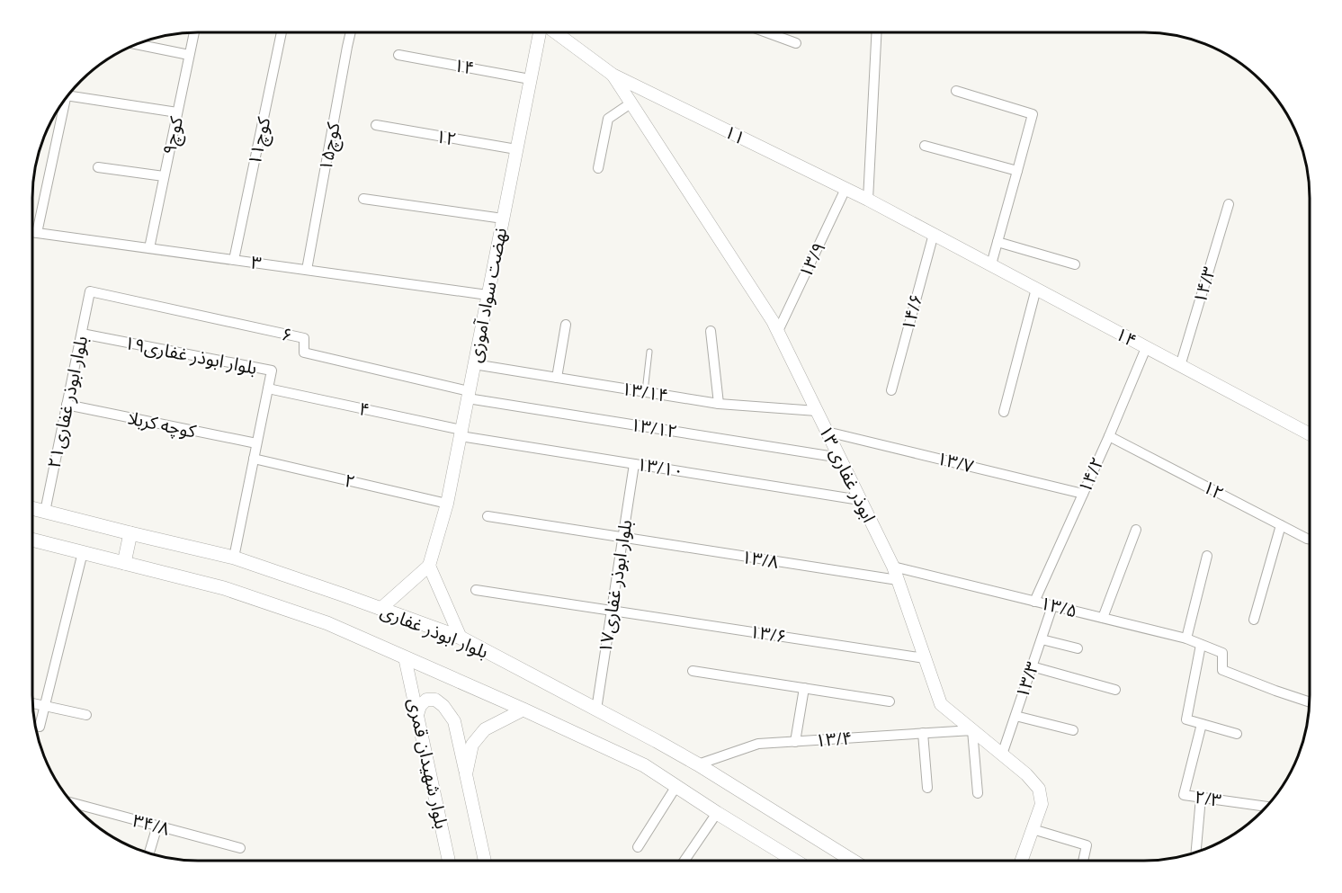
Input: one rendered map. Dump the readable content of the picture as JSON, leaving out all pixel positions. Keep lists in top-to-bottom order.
{
  "streets": {
    "main road": ["بلوار ابوذر غفاری"],
    "street": [
      "۱۴",
      "۱۱",
      "۹کوچ",
      "۱۲",
      "۱۱کوچ",
      "۱۵کوچ",
      "۱۳/۹",
      "۳",
      "۱۴/۳",
      "نهضت سواد آموزی",
      "۱۴/۶",
      "۶",
      "بلوار ابوذر غفاری۱۹",
      "۱۳/۱۴",
      "۲۱بلوار ابوذر غفاری",
      "۴",
      "کوچه کربلا",
      "۱۳/۱۲",
      "۱۳/۷",
      "۱۳/۱۰",
      "۱۳ ابوذر غفاری",
      "۱۴/۲",
      "۲",
      "۱۳/۸",
      "بلوار ابوذر غفاری۱۷",
      "۱۳/۵",
      "۱۳/۶",
      "۱۳/۳",
      "۱۳/۴",
      "بلوار شهیدان قمری",
      "۲/۳",
      "۳۴/۸"
    ]
  },
  "crossings": [
    ["۱۴", "۱۱"],
    ["۱۴", "۱۴/۳"],
    ["۱۴", "نهضت سواد آموزی"],
    ["۱۴", "۱۴/۶"],
    ["۱۴", "۱۴/۲"],
    ["۱۱", "۱۳/۹"],
    ["۱۱", "۱۴/۶"],
    ["۱۱", "۱۳ ابوذر غفاری"],
    ["۹کوچ", "۳"],
    ["۱۲", "نهضت سواد آموزی"],
    ["۱۲", "۱۴/۲"],
    ["۱۱کوچ", "۳"],
    ["۱۵کوچ", "۳"],
    ["۱۳/۹", "۱۳ ابوذر غفاری"],
    ["۳", "نهضت سواد آموزی"],
    ["نهضت سواد آموزی", "۶"],
    ["نهضت سواد آموزی", "۱۳/۱۴"],
    ["نهضت سواد آموزی", "۴"],
    ["نهضت سواد آموزی", "۱۳/۱۲"],
    ["نهضت سواد آموزی", "۱۳/۱۰"],
    ["نهضت سواد آموزی", "۲"],
    ["۶", "۲۱بلوار ابوذر غفاری"],
    ["۶", "۱۳/۱۲"],
    ["بلوار ابوذر غفاری۱۹", "۲۱بلوار ابوذر غفاری"],
    ["بلوار ابوذر غفاری۱۹", "۴"],
    ["بلوار ابوذر غفاری۱۹", "کوچه کربلا"],
    ["بلوار ابوذر غفاری۱۹", "۲"],
    ["بلوار ابوذر غفاری۱۹", "بلوار ابوذر غفاری"],
    ["۱۳/۱۴", "۱۳ ابوذر غفاری"],
    ["۲۱بلوار ابوذر غفاری", "کوچه کربلا"],
    ["۲۱بلوار ابوذر غفاری", "بلوار ابوذر غفاری"],
    ["۴", "۱۳/۱۰"],
    ["۱۳/۱۲", "۱۳ ابوذر غفاری"],
    ["۱۳/۷", "۱۳ ابوذر غفاری"],
    ["۱۳/۷", "۱۴/۲"],
    ["۱۳/۱۰", "۱۳ ابوذر غفاری"],
    ["۱۳/۱۰", "بلوار ابوذر غفاری۱۷"],
    ["۱۳ ابوذر غفاری", "۱۳/۸"],
    ["۱۳ ابوذر غفاری", "۱۳/۵"],
    ["۱۳ ابوذر غفاری", "۱۳/۶"],
    ["۱۳ ابوذر غفاری", "۱۳/۳"],
    ["۱۳ ابوذر غفاری", "۱۳/۴"],
    ["۱۴/۲", "۱۳/۵"],
    ["۱۳/۸", "بلوار ابوذر غفاری۱۷"],
    ["بلوار ابوذر غفاری۱۷", "بلوار ابوذر غفاری"],
    ["بلوار ابوذر غفاری۱۷", "۱۳/۶"],
    ["۱۳/۵", "۱۳/۳"],
    ["بلوار ابوذر غفاری", "۱۳/۴"],
    ["بلوار ابوذر غفاری", "بلوار شهیدان قمری"]
  ]
}
